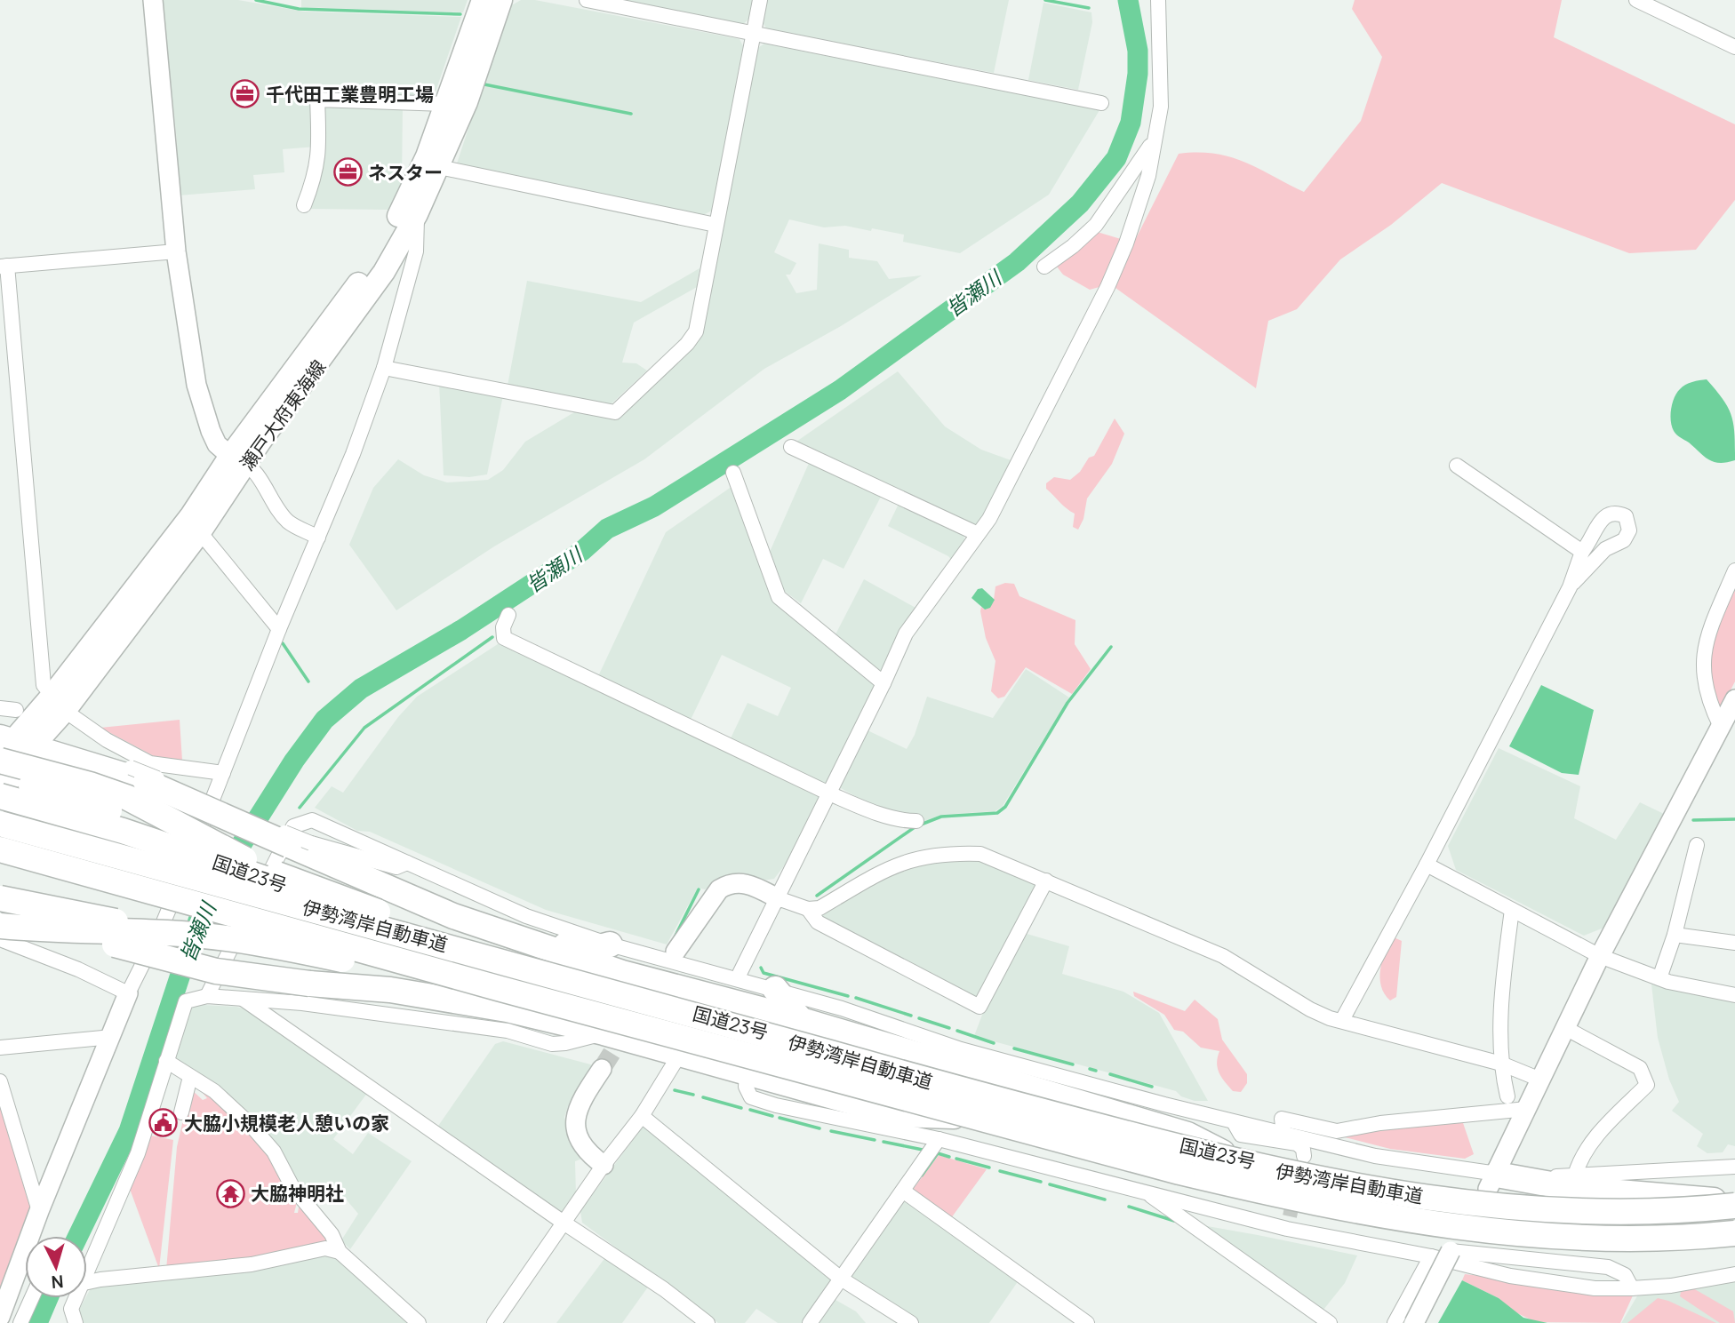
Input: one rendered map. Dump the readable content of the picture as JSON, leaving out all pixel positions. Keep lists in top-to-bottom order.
{
  "streets": {
    "highway": ["国道23号", "伊勢湾岸自動車道"],
    "main road": ["瀬戸大府東海線"]
  },
  "crossings": [
    ["瀬戸大府東海線", "国道23号"],
    ["国道23号", "伊勢湾岸自動車道"]
  ],
  "water": ["皆瀬川"],
  "places": {
    "office": ["千代田工業豊明工場", "ネスター"],
    "public building": ["大脇小規模老人憩いの家"],
    "temple": ["大脇神明社"]
  },
  "north": "bottom"
}
